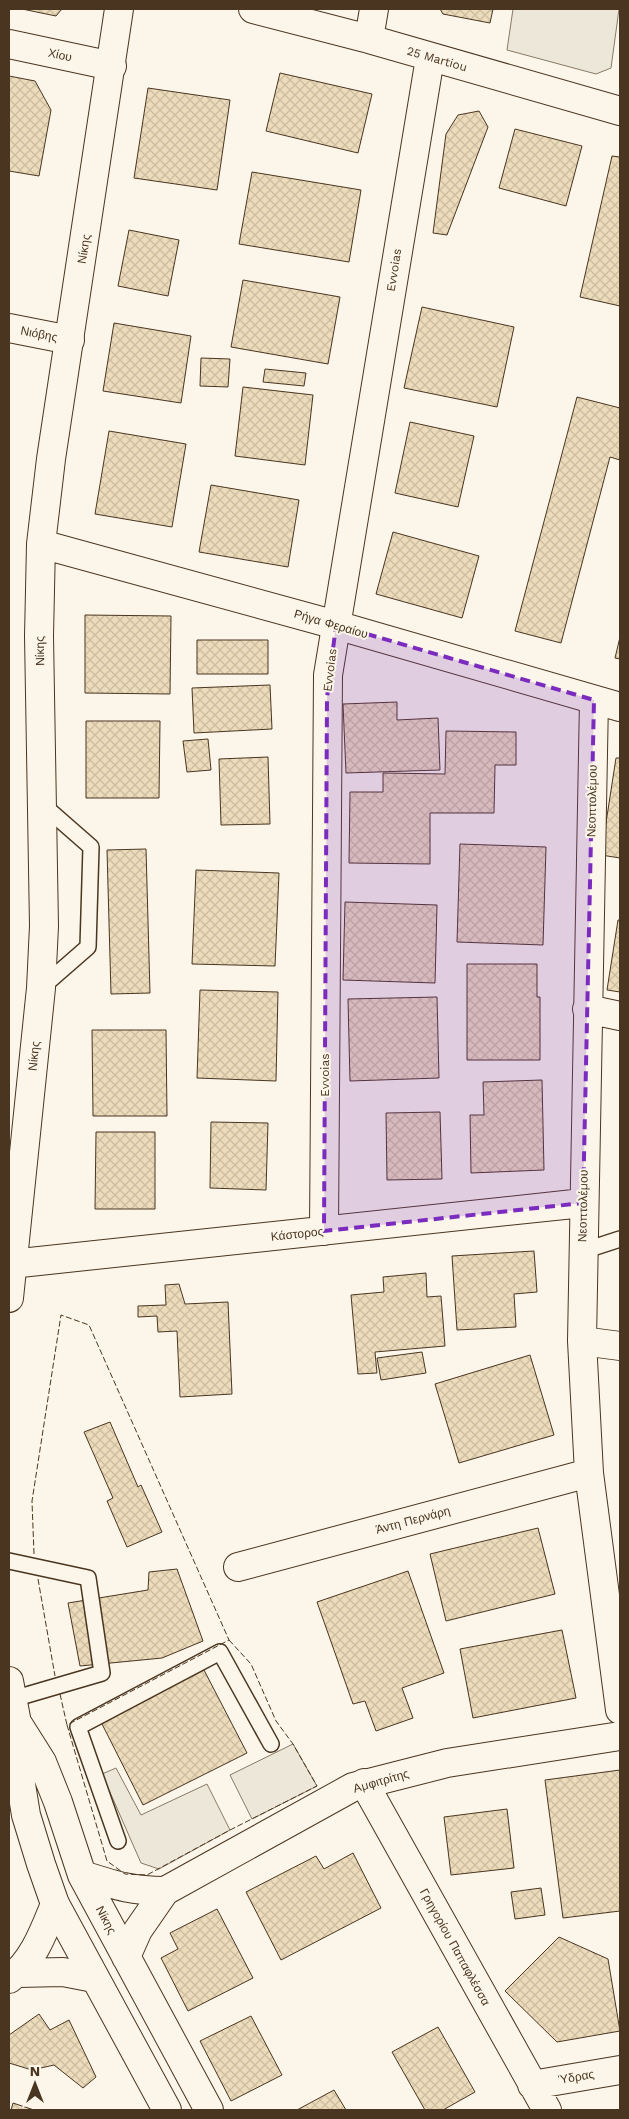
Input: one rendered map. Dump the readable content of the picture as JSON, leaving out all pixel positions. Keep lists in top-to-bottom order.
{
  "streets": {
    "street": [
      "Χίου",
      "25 Martiou",
      "Νίκης",
      "Evvoias",
      "Νιόβης",
      "Ρήγα Φεραίου",
      "Νεοπτολέμου",
      "Κάστορος",
      "Άντη Περνάρη",
      "Αμφιτρίτης",
      "Γρηγορίου Παπαφλέσσα",
      "Ύδρας"
    ]
  },
  "crossings": [
    ["Χίου", "Νίκης"],
    ["25 Martiou", "Evvoias"],
    ["Νίκης", "Νιόβης"],
    ["Νίκης", "Ρήγα Φεραίου"],
    ["Νίκης", "Κάστορος"],
    ["Νίκης", "Αμφιτρίτης"],
    ["Evvoias", "Ρήγα Φεραίου"],
    ["Evvoias", "Κάστορος"],
    ["Ρήγα Φεραίου", "Νεοπτολέμου"],
    ["Νεοπτολέμου", "Κάστορος"],
    ["Νεοπτολέμου", "Άντη Περνάρη"],
    ["Αμφιτρίτης", "Γρηγορίου Παπαφλέσσα"],
    ["Γρηγορίου Παπαφλέσσα", "Ύδρας"]
  ],
  "north": "top"
}
